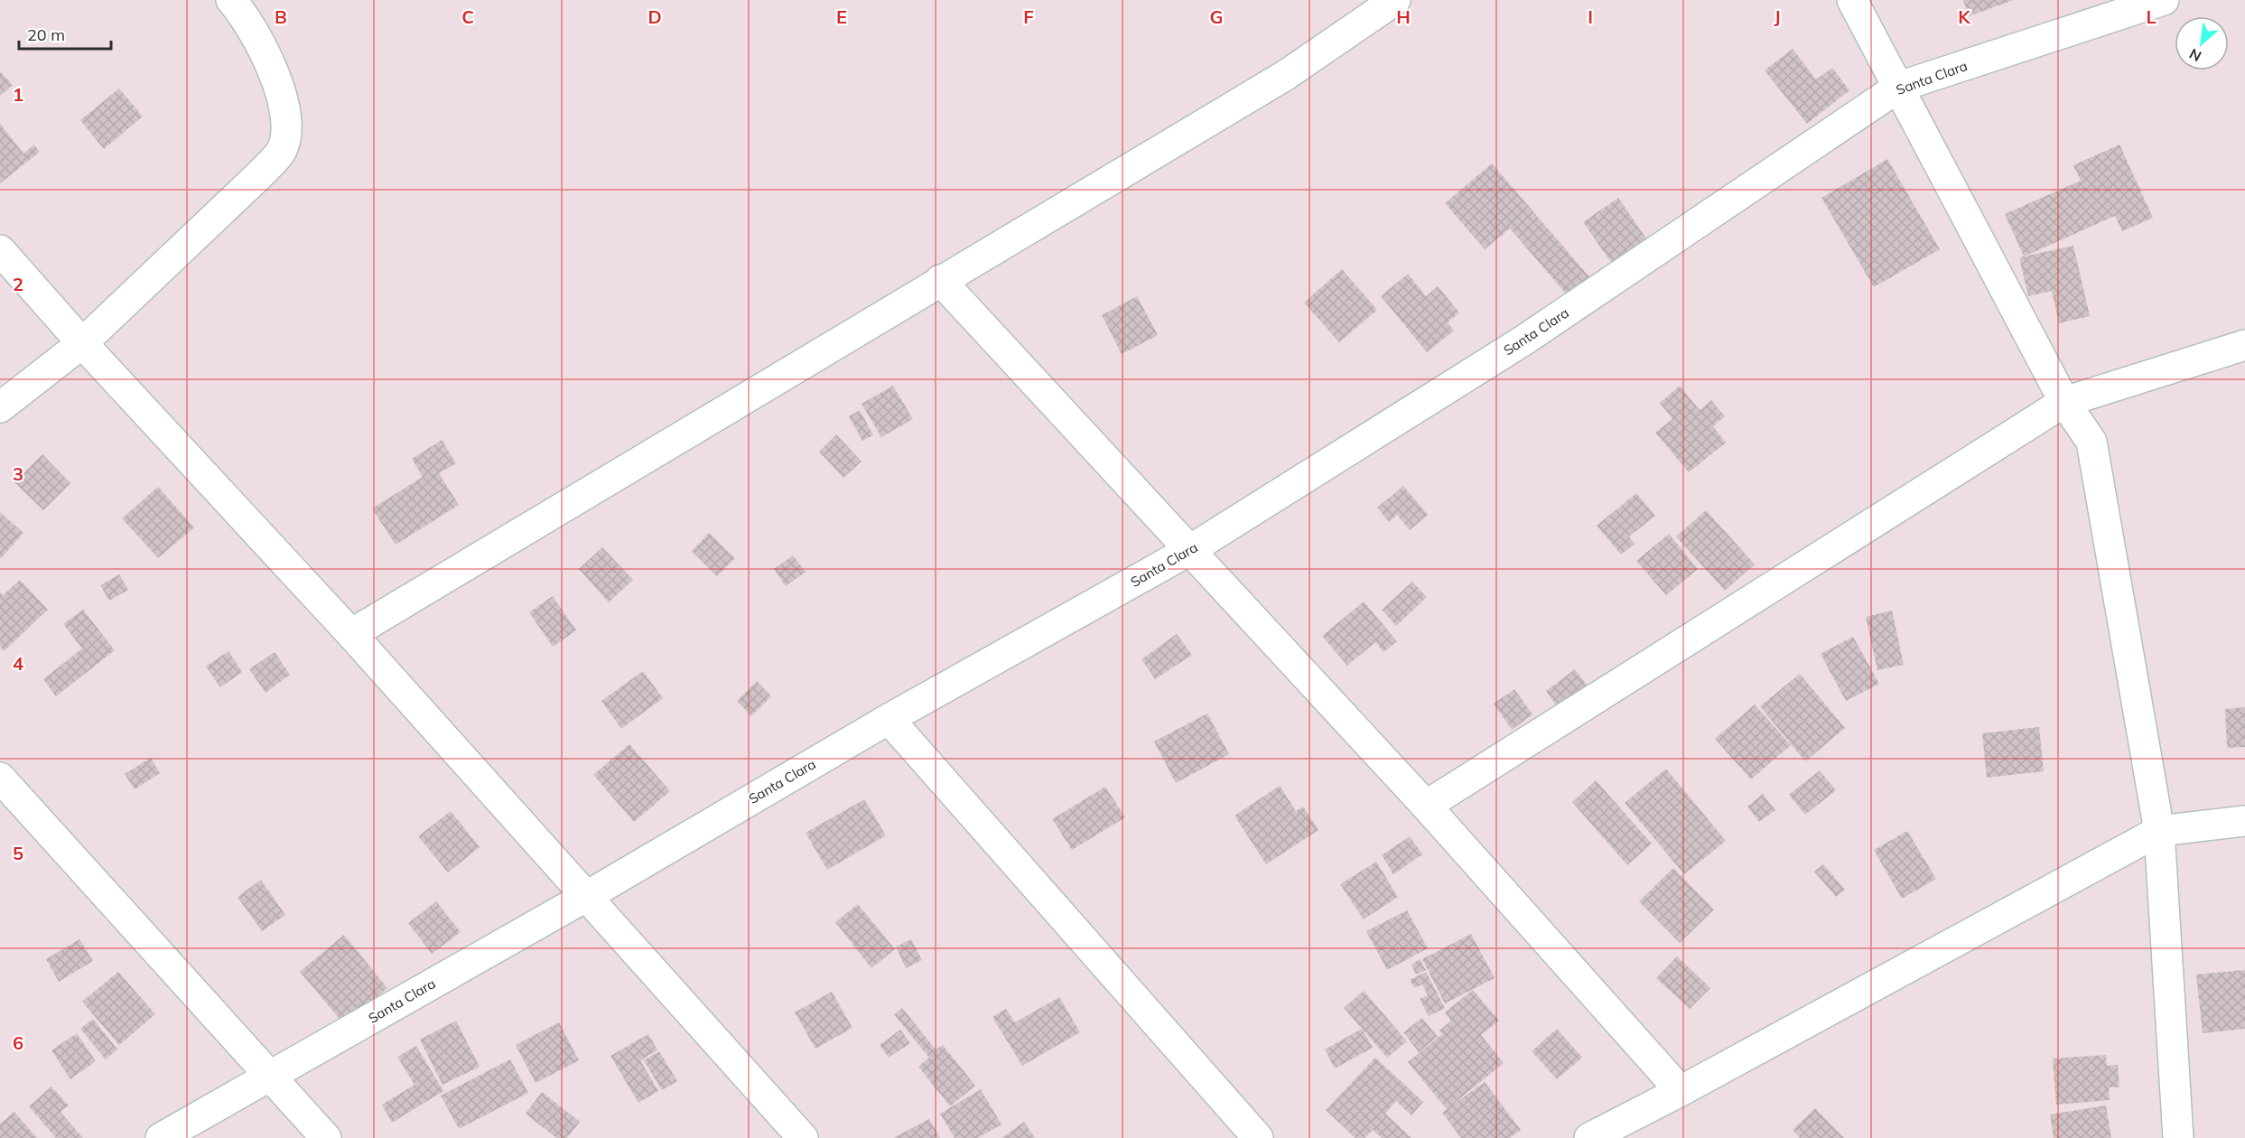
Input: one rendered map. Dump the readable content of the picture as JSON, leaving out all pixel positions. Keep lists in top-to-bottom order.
{
  "streets": {
    "street": ["Santa Clara"]
  },
  "scale_bar": "20 m",
  "north": "bottom left",
  "grid": {
    "columns": [
      "B",
      "C",
      "D",
      "E",
      "F",
      "G",
      "H",
      "I",
      "J",
      "K",
      "L"
    ],
    "rows": [
      "1",
      "2",
      "3",
      "4",
      "5",
      "6"
    ]
  }
}
